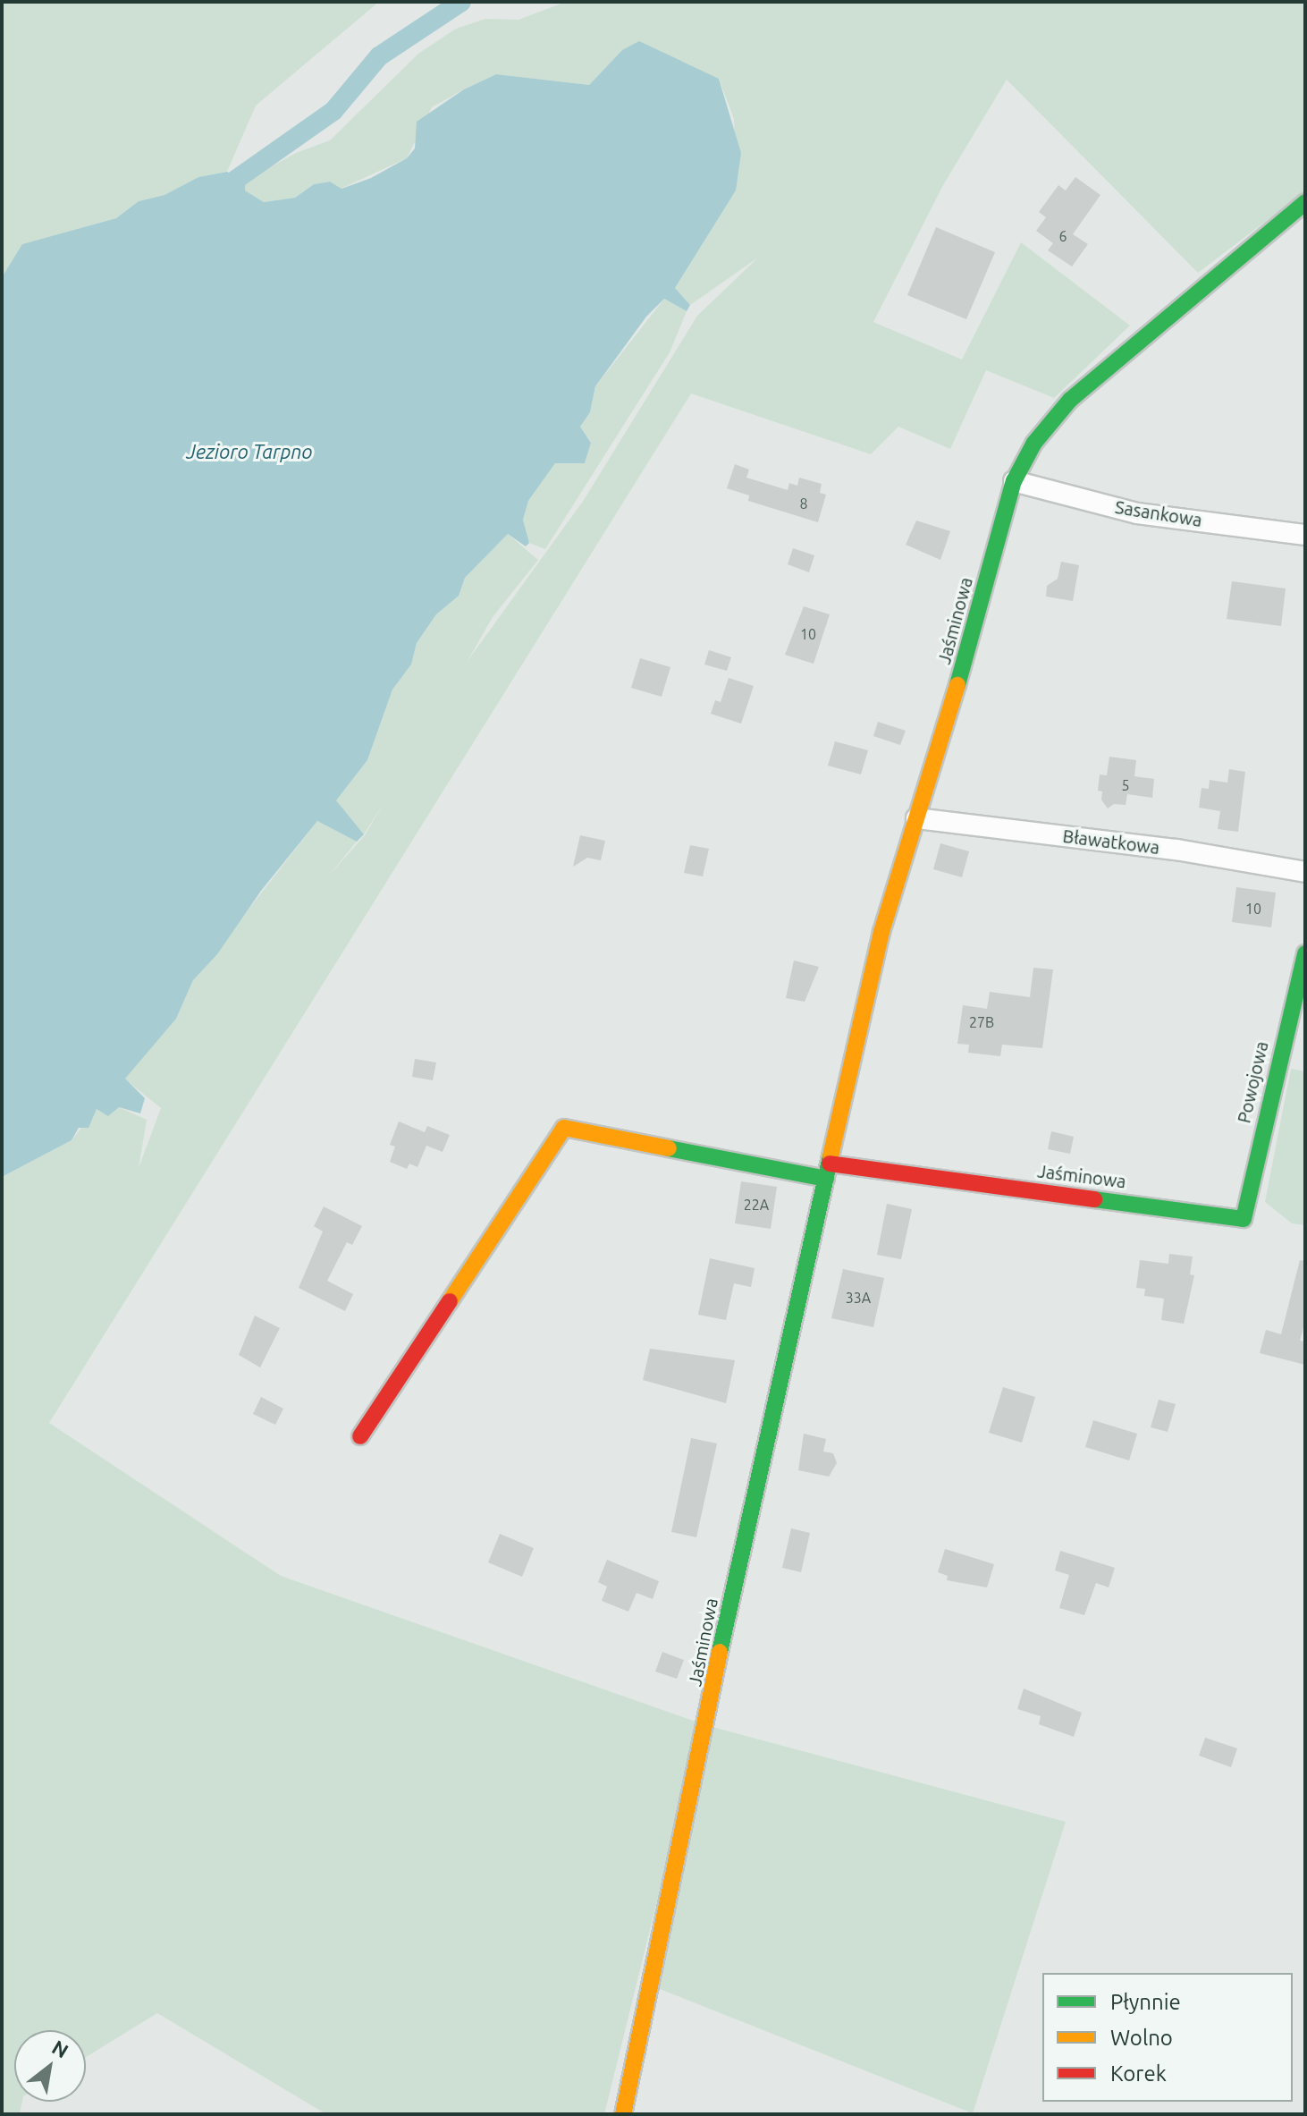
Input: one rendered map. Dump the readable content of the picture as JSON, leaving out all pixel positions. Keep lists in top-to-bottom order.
{
  "streets": {
    "street": [
      "Sasankowa",
      "Jaśminowa",
      "Bławatkowa",
      "Powojowa"
    ]
  },
  "crossings": [
    ["Sasankowa", "Jaśminowa"],
    ["Jaśminowa", "Bławatkowa"],
    ["Jaśminowa", "Powojowa"]
  ],
  "water": ["Jezioro Tarpno"],
  "house_numbers": [
    "6",
    "8",
    "10",
    "5",
    "10",
    "27B",
    "22A",
    "33A"
  ],
  "legend": ["Płynnie", "Wolno", "Korek"],
  "north": "top right"
}
